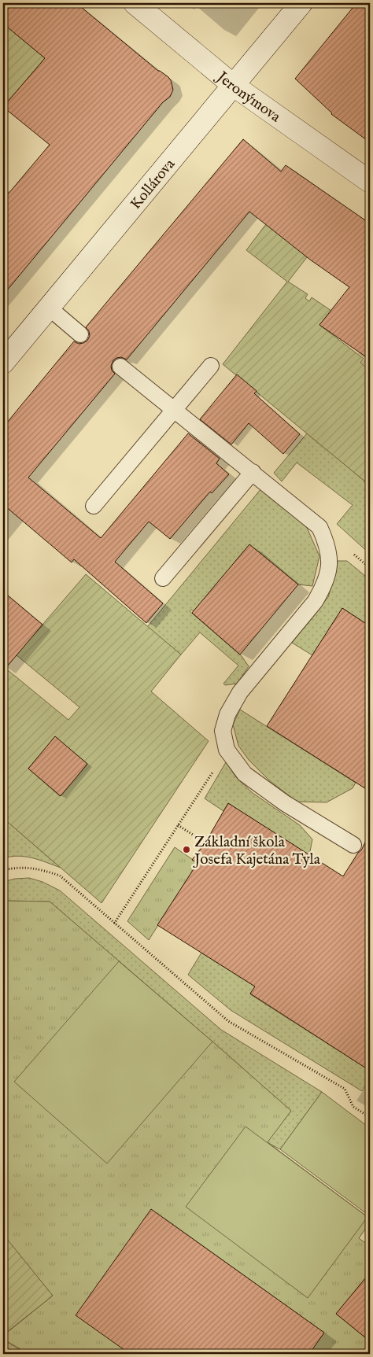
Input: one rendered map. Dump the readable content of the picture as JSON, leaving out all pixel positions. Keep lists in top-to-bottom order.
{
  "streets": {
    "main road": ["Jeronýmova", "Kollárova"]
  },
  "crossings": [
    ["Jeronýmova", "Kollárova"]
  ],
  "places": ["Základní škola Josefa Kajetána Tyla"]
}
